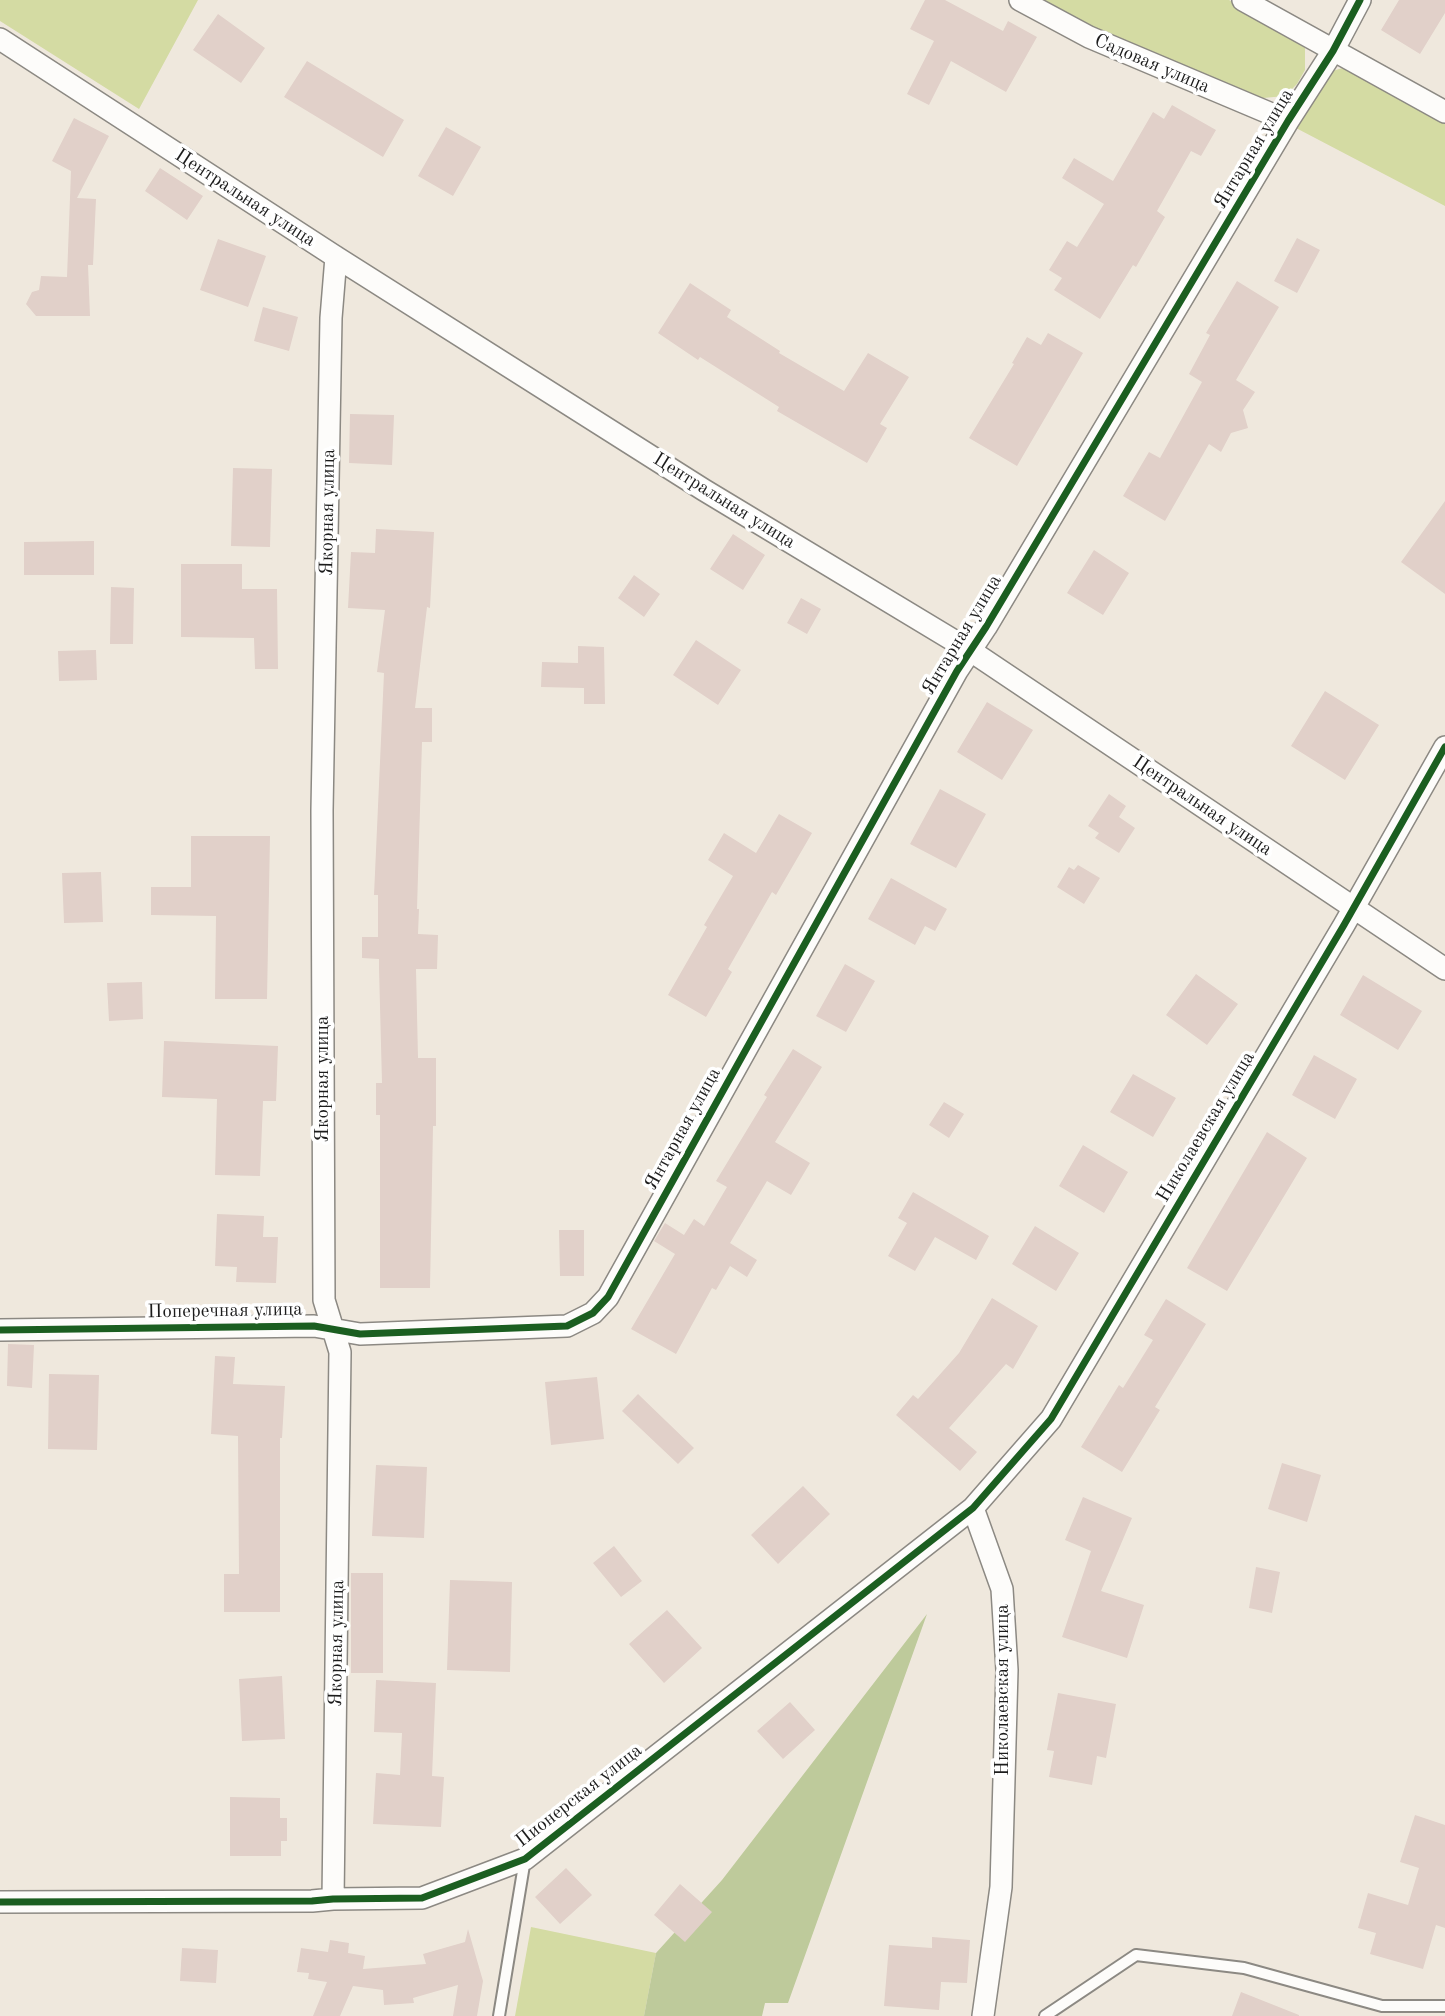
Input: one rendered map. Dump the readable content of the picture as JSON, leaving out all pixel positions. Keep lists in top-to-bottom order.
{
  "streets": {
    "street": [
      "Садовая улица",
      "Янтарная улица",
      "Центральная улица",
      "Якорная улица",
      "Николаевская улица",
      "Поперечная улица",
      "Пионерская улица"
    ]
  },
  "crossings": [
    ["Садовая улица", "Янтарная улица"],
    ["Янтарная улица", "Центральная улица"],
    ["Янтарная улица", "Поперечная улица"],
    ["Центральная улица", "Якорная улица"],
    ["Центральная улица", "Николаевская улица"],
    ["Якорная улица", "Поперечная улица"],
    ["Якорная улица", "Пионерская улица"],
    ["Николаевская улица", "Пионерская улица"]
  ]
}
